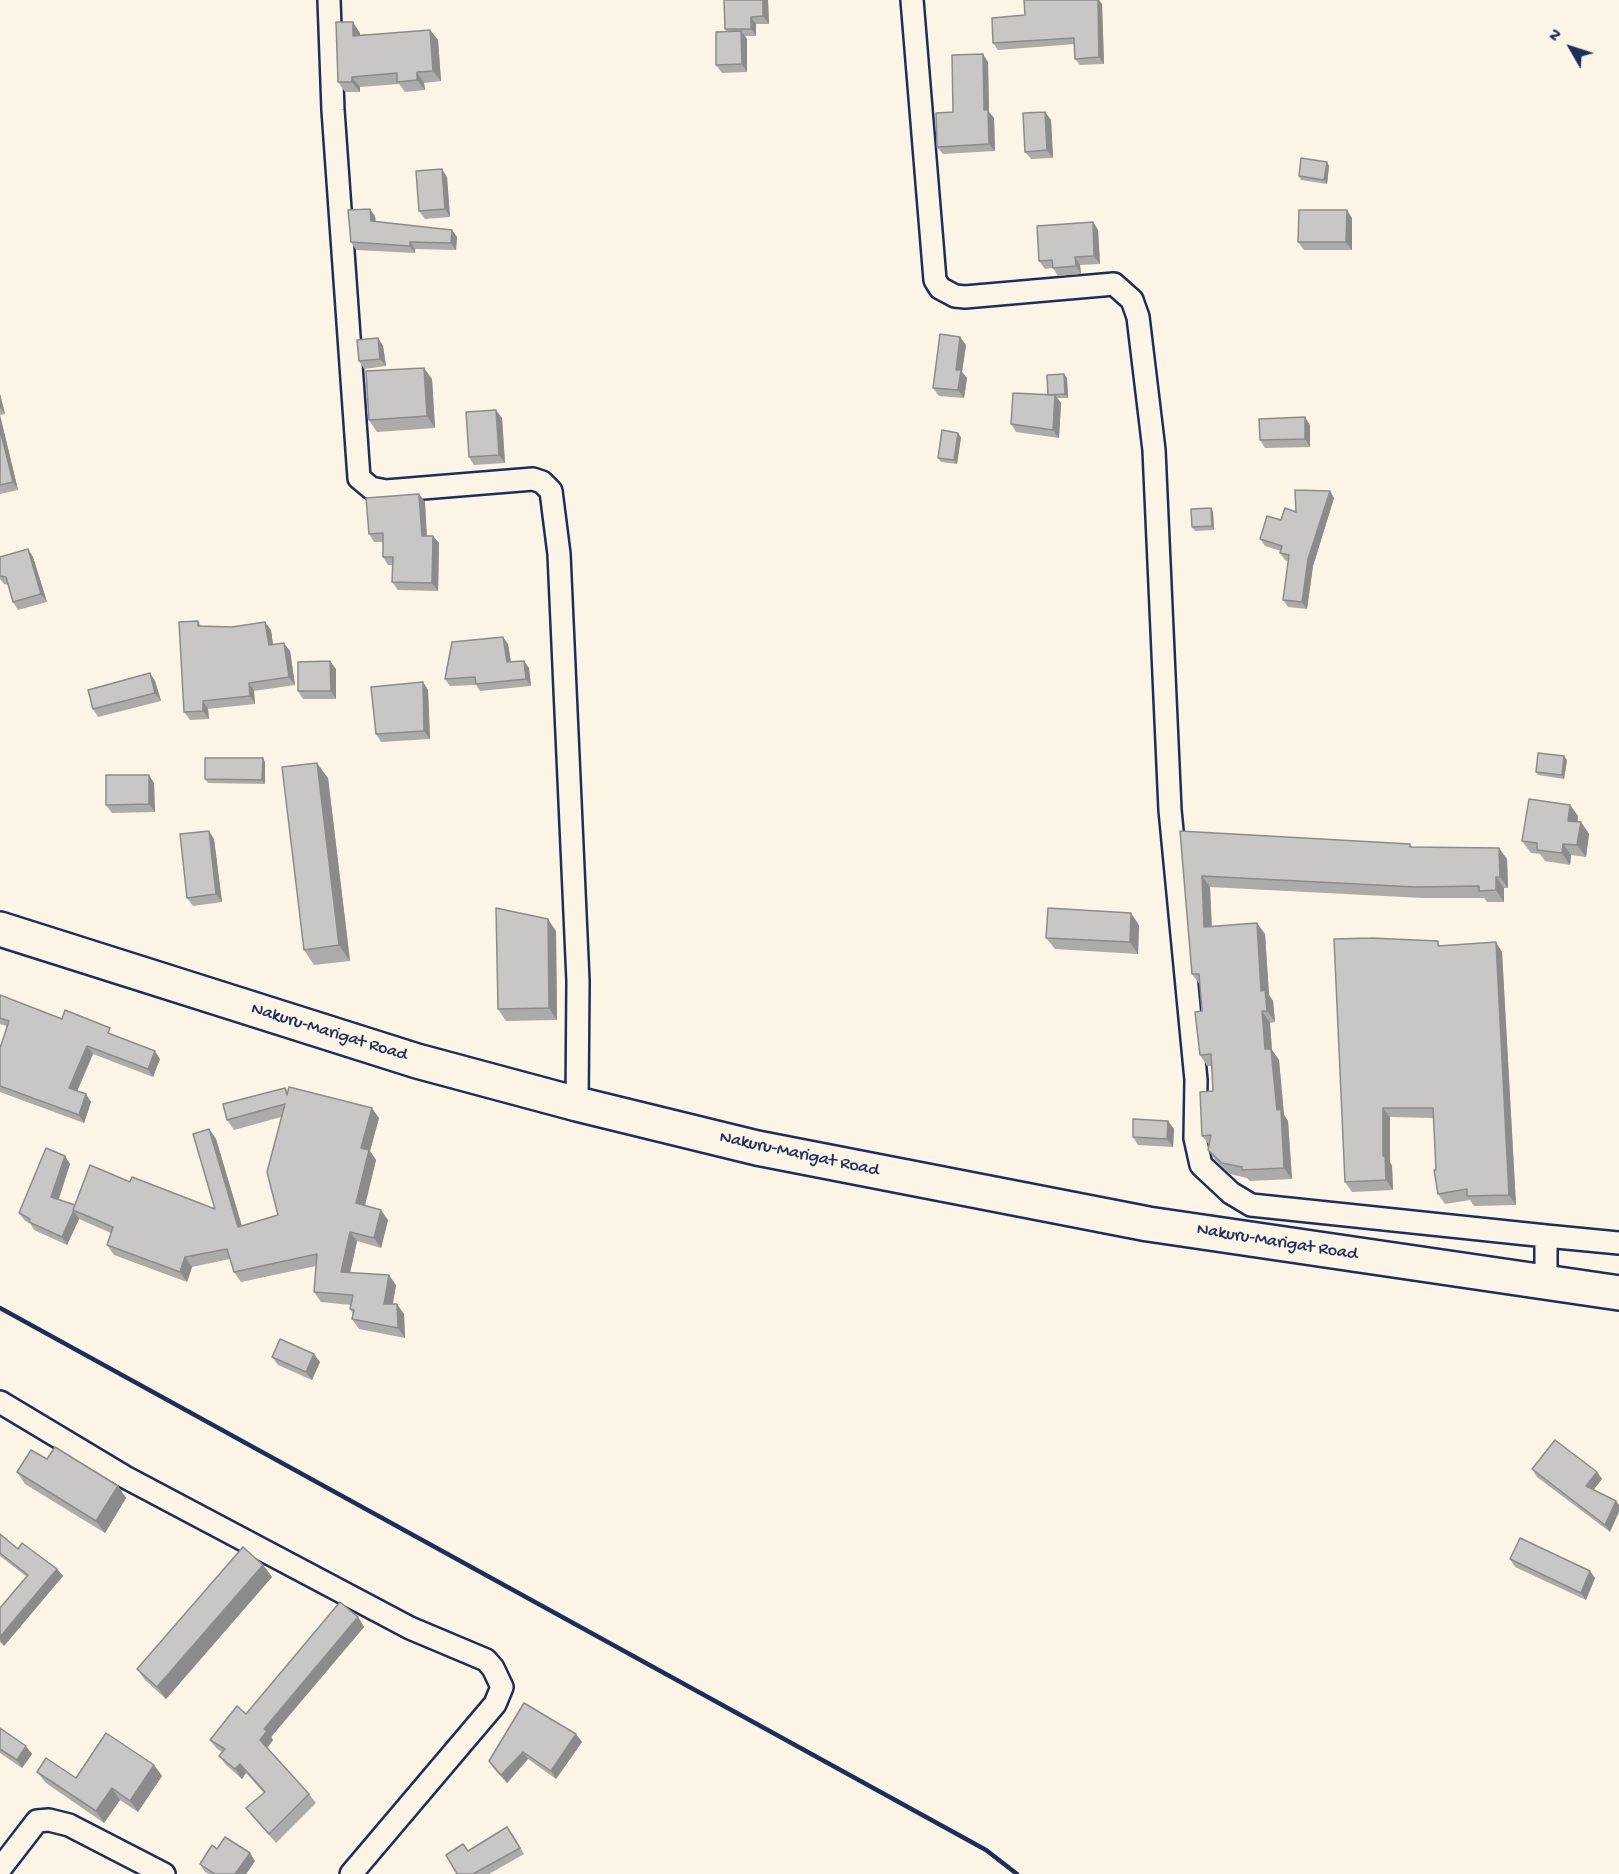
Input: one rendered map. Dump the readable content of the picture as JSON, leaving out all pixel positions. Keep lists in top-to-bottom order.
{
  "streets": {
    "main road": ["Nakuru-Marigat Road"]
  },
  "north": "top left"
}
